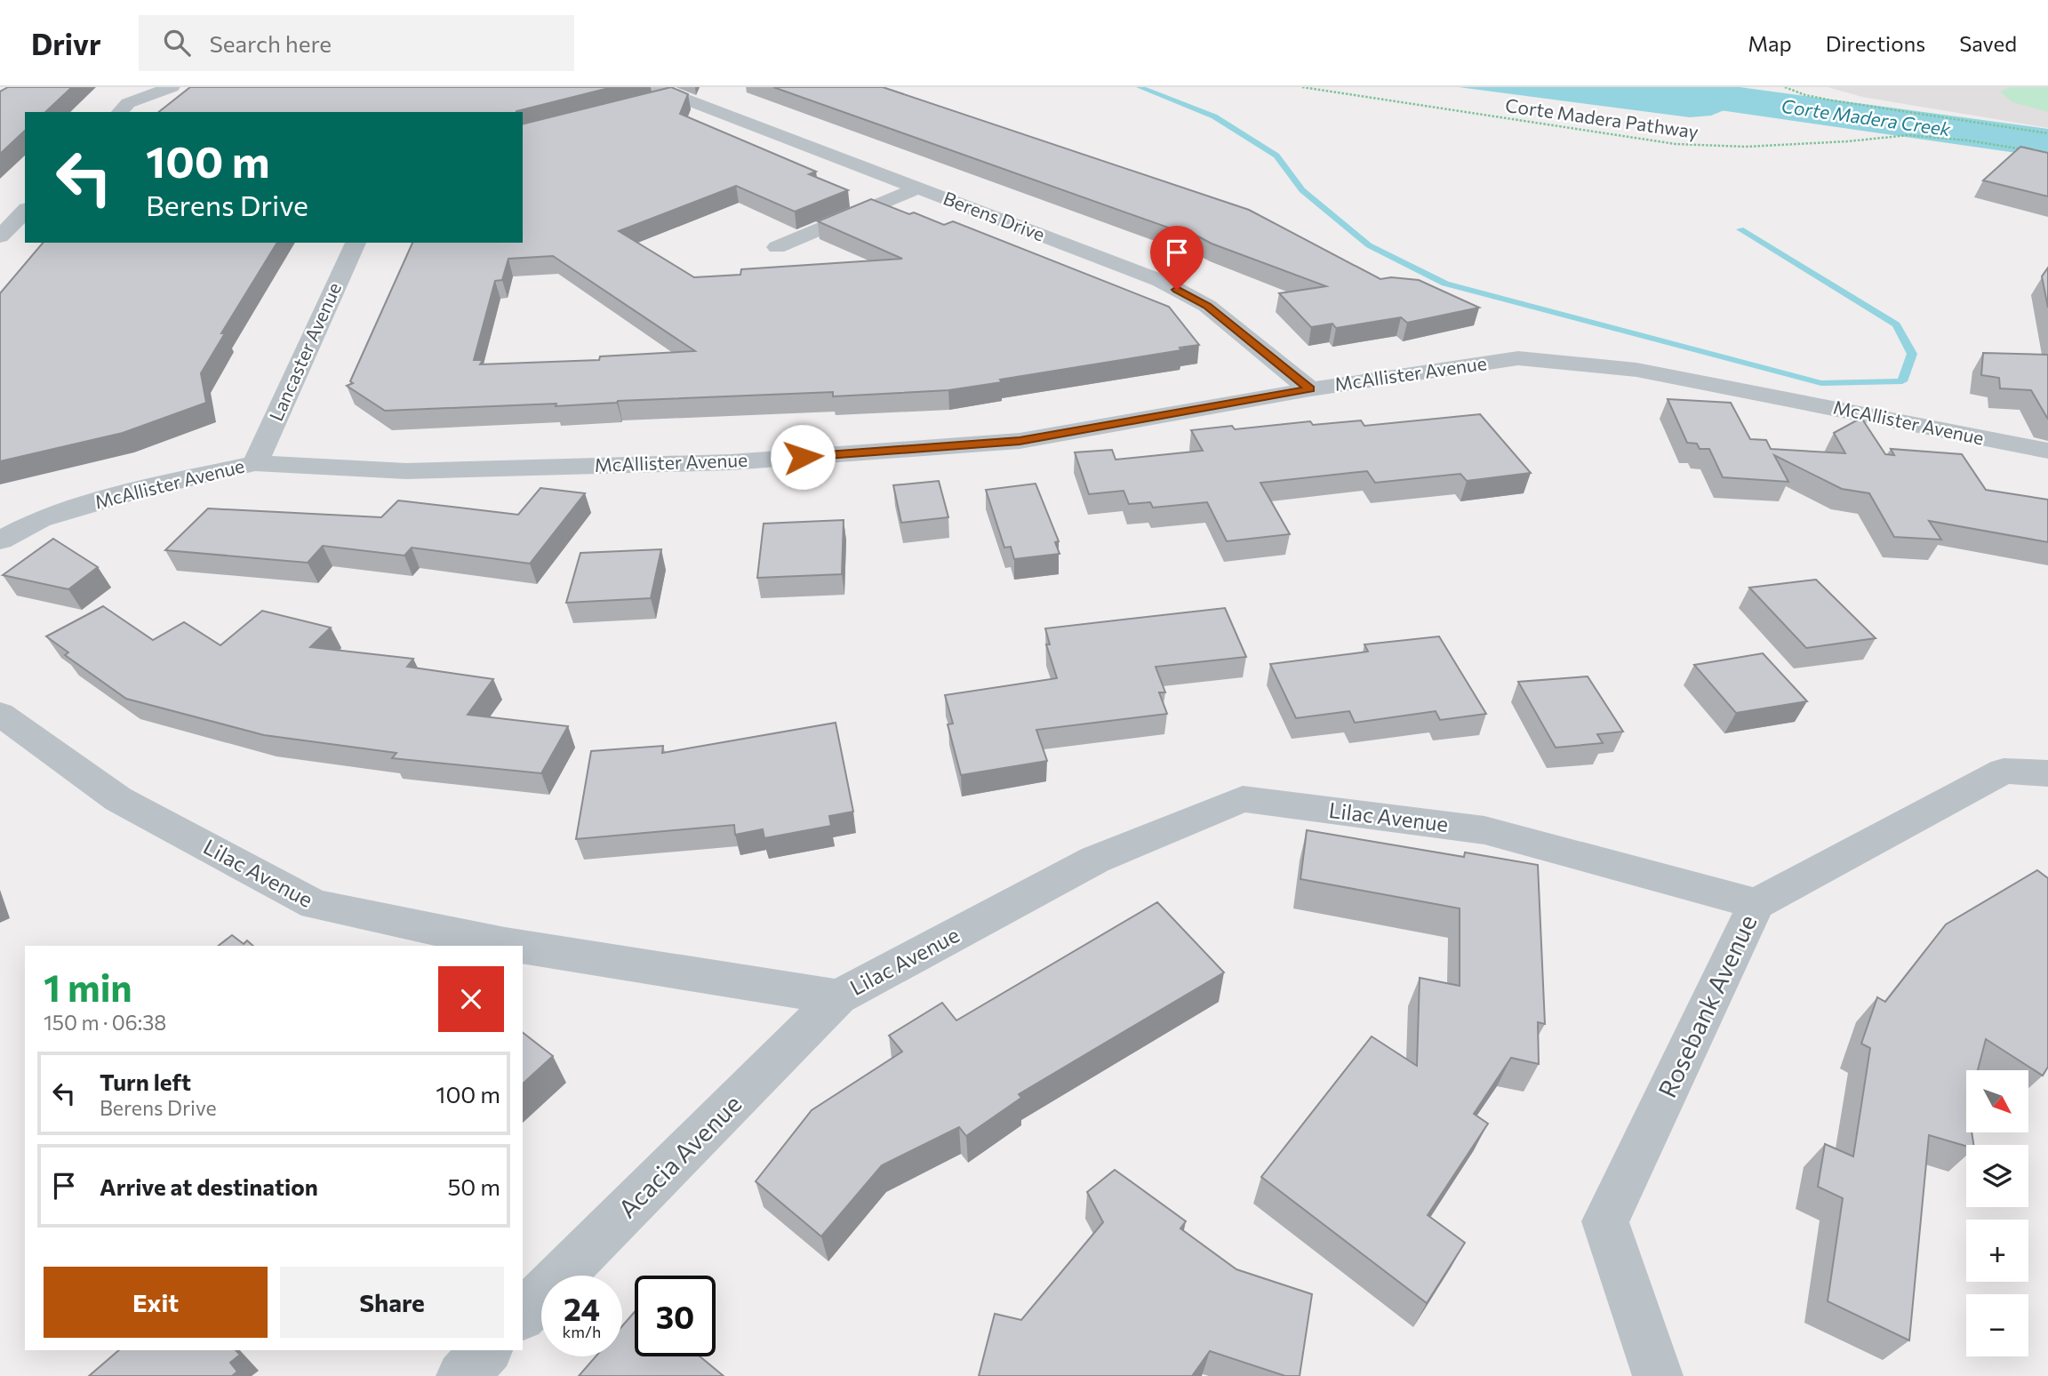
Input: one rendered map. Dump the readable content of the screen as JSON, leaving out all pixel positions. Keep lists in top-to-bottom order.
{
  "streets": {
    "street": [
      "Berens Drive",
      "Lancaster Avenue",
      "McAllister Avenue",
      "Lilac Avenue",
      "Rosebank Avenue",
      "Acacia Avenue"
    ],
    "path": ["Corte Madera Pathway"]
  },
  "crossings": [
    ["Berens Drive", "McAllister Avenue"],
    ["Lancaster Avenue", "McAllister Avenue"],
    ["Lilac Avenue", "Rosebank Avenue"],
    ["Lilac Avenue", "Acacia Avenue"]
  ],
  "water": ["Corte Madera Creek"],
  "north": "bottom right",
  "page": {
    "header": "Drivr",
    "search": "Search here",
    "nav": ["Map", "Directions", "Saved"],
    "turn": ["100 m", "Berens Drive"],
    "heading": ["1 min", "150 m · 06:38"],
    "list": [
      {
        "name": "Turn left",
        "note": "Berens Drive",
        "value": "100 m"
      },
      {
        "name": "Arrive at destination",
        "value": "50 m"
      }
    ],
    "map_buttons": ["+", "−"],
    "buttons": ["Exit", "Share"],
    "speed": "24 km/h",
    "limit": "30"
  }
}
